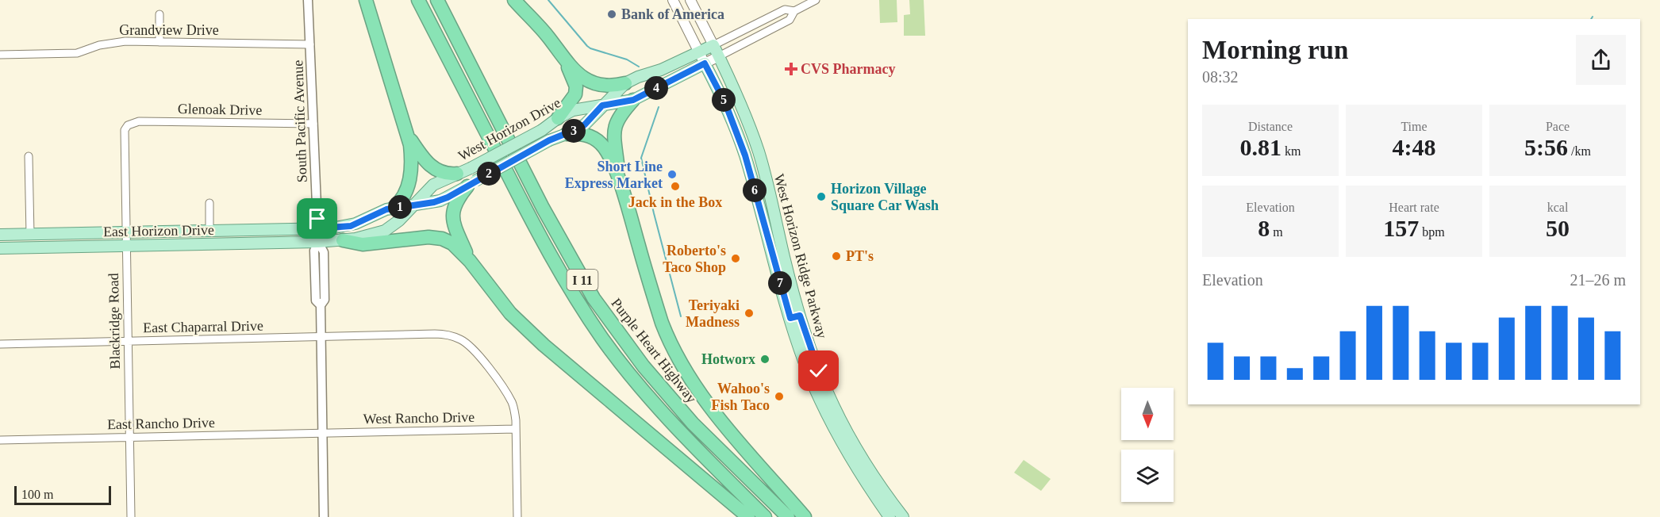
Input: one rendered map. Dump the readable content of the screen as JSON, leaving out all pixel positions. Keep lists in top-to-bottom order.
{
  "streets": {
    "highway": ["I 11", "Purple Heart Highway"],
    "main road": ["West Horizon Drive", "East Horizon Drive", "West Horizon Ridge Parkway"],
    "street": [
      "Grandview Drive",
      "Glenoak Drive",
      "South Pacific Avenue",
      "Blackridge Road",
      "East Chaparral Drive",
      "West Rancho Drive",
      "East Rancho Drive"
    ]
  },
  "crossings": [
    ["Grandview Drive", "South Pacific Avenue"],
    ["Glenoak Drive", "South Pacific Avenue"],
    ["Glenoak Drive", "Blackridge Road"],
    ["South Pacific Avenue", "West Horizon Drive"],
    ["South Pacific Avenue", "East Horizon Drive"],
    ["South Pacific Avenue", "East Chaparral Drive"],
    ["South Pacific Avenue", "West Rancho Drive"],
    ["South Pacific Avenue", "East Rancho Drive"],
    ["West Horizon Drive", "East Horizon Drive"],
    ["West Horizon Drive", "West Horizon Ridge Parkway"],
    ["East Horizon Drive", "Blackridge Road"],
    ["Blackridge Road", "East Chaparral Drive"],
    ["Blackridge Road", "East Rancho Drive"],
    ["East Chaparral Drive", "West Rancho Drive"],
    ["West Rancho Drive", "East Rancho Drive"]
  ],
  "places": {
    "other": [
      "Bank of America",
      "Short Line Express Market",
      "Jack in the Box",
      "Horizon Village Square Car Wash",
      "PT's",
      "Roberto's Taco Shop",
      "Teriyaki Madness",
      "Hotworx",
      "Wahoo's Fish Taco"
    ],
    "health": ["CVS Pharmacy"]
  },
  "scale_bar": "100 m",
  "north": "bottom",
  "page": {
    "heading": ["Morning run", "08:32"],
    "pins": [
      "4",
      "5",
      "3",
      "2",
      "6",
      "1",
      "7"
    ],
    "stats": [
      ["Distance", "0.81 km"],
      ["Time", "4:48"],
      ["Pace", "5:56 /km"],
      ["Elevation", "8 m"],
      ["Heart rate", "157 bpm"],
      ["kcal", "50"]
    ],
    "chart": ["Elevation", "21–26 m"],
    "scale": "100 m"
  }
}
